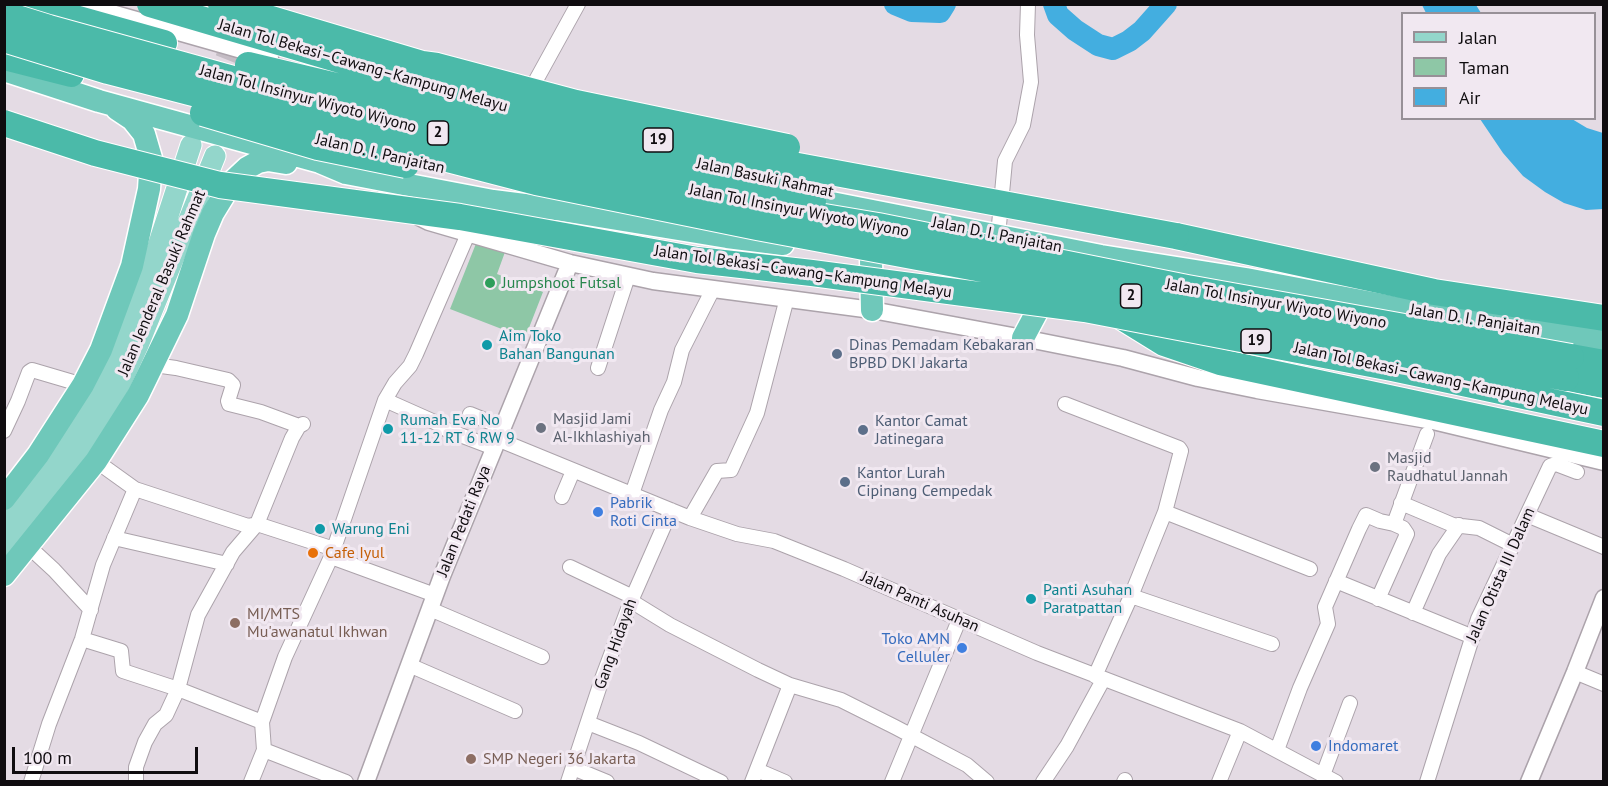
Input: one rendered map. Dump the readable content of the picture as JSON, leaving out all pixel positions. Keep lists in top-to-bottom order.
{
  "streets": {
    "highway": [
      "Jalan Tol Bekasi–Cawang–Kampung Melayu",
      "Jalan Tol Insinyur Wiyoto Wiyono",
      "2",
      "19",
      "Jalan D. I. Panjaitan"
    ],
    "main road": ["Jalan Jenderal Basuki Rahmat"],
    "street": [
      "Jalan Basuki Rahmat",
      "Jalan Pedati Raya",
      "Jalan Otista III Dalam",
      "Jalan Panti Asuhan",
      "Gang Hidayah"
    ]
  },
  "crossings": [
    ["Jalan D. I. Panjaitan", "Jalan Basuki Rahmat"],
    ["Jalan Pedati Raya", "Jalan Panti Asuhan"],
    ["Jalan Panti Asuhan", "Gang Hidayah"]
  ],
  "places": [
    "Jumpshoot Futsal",
    "Aim Toko Bahan Bangunan",
    "Dinas Pemadam Kebakaran BPBD DKI Jakarta",
    "Masjid Jami Al-Ikhlashiyah",
    "Rumah Eva No 11-12 RT 6 RW 9",
    "Kantor Camat Jatinegara",
    "Masjid Raudhatul Jannah",
    "Kantor Lurah Cipinang Cempedak",
    "Pabrik Roti Cinta",
    "Warung Eni",
    "Cafe Iyul",
    "Panti Asuhan Paratpattan",
    "MI/MTS Mu'awanatul Ikhwan",
    "Toko AMN Celluler",
    "Indomaret",
    "SMP Negeri 36 Jakarta"
  ],
  "legend": ["Jalan", "Taman", "Air"],
  "scale_bar": "100 m"
}
